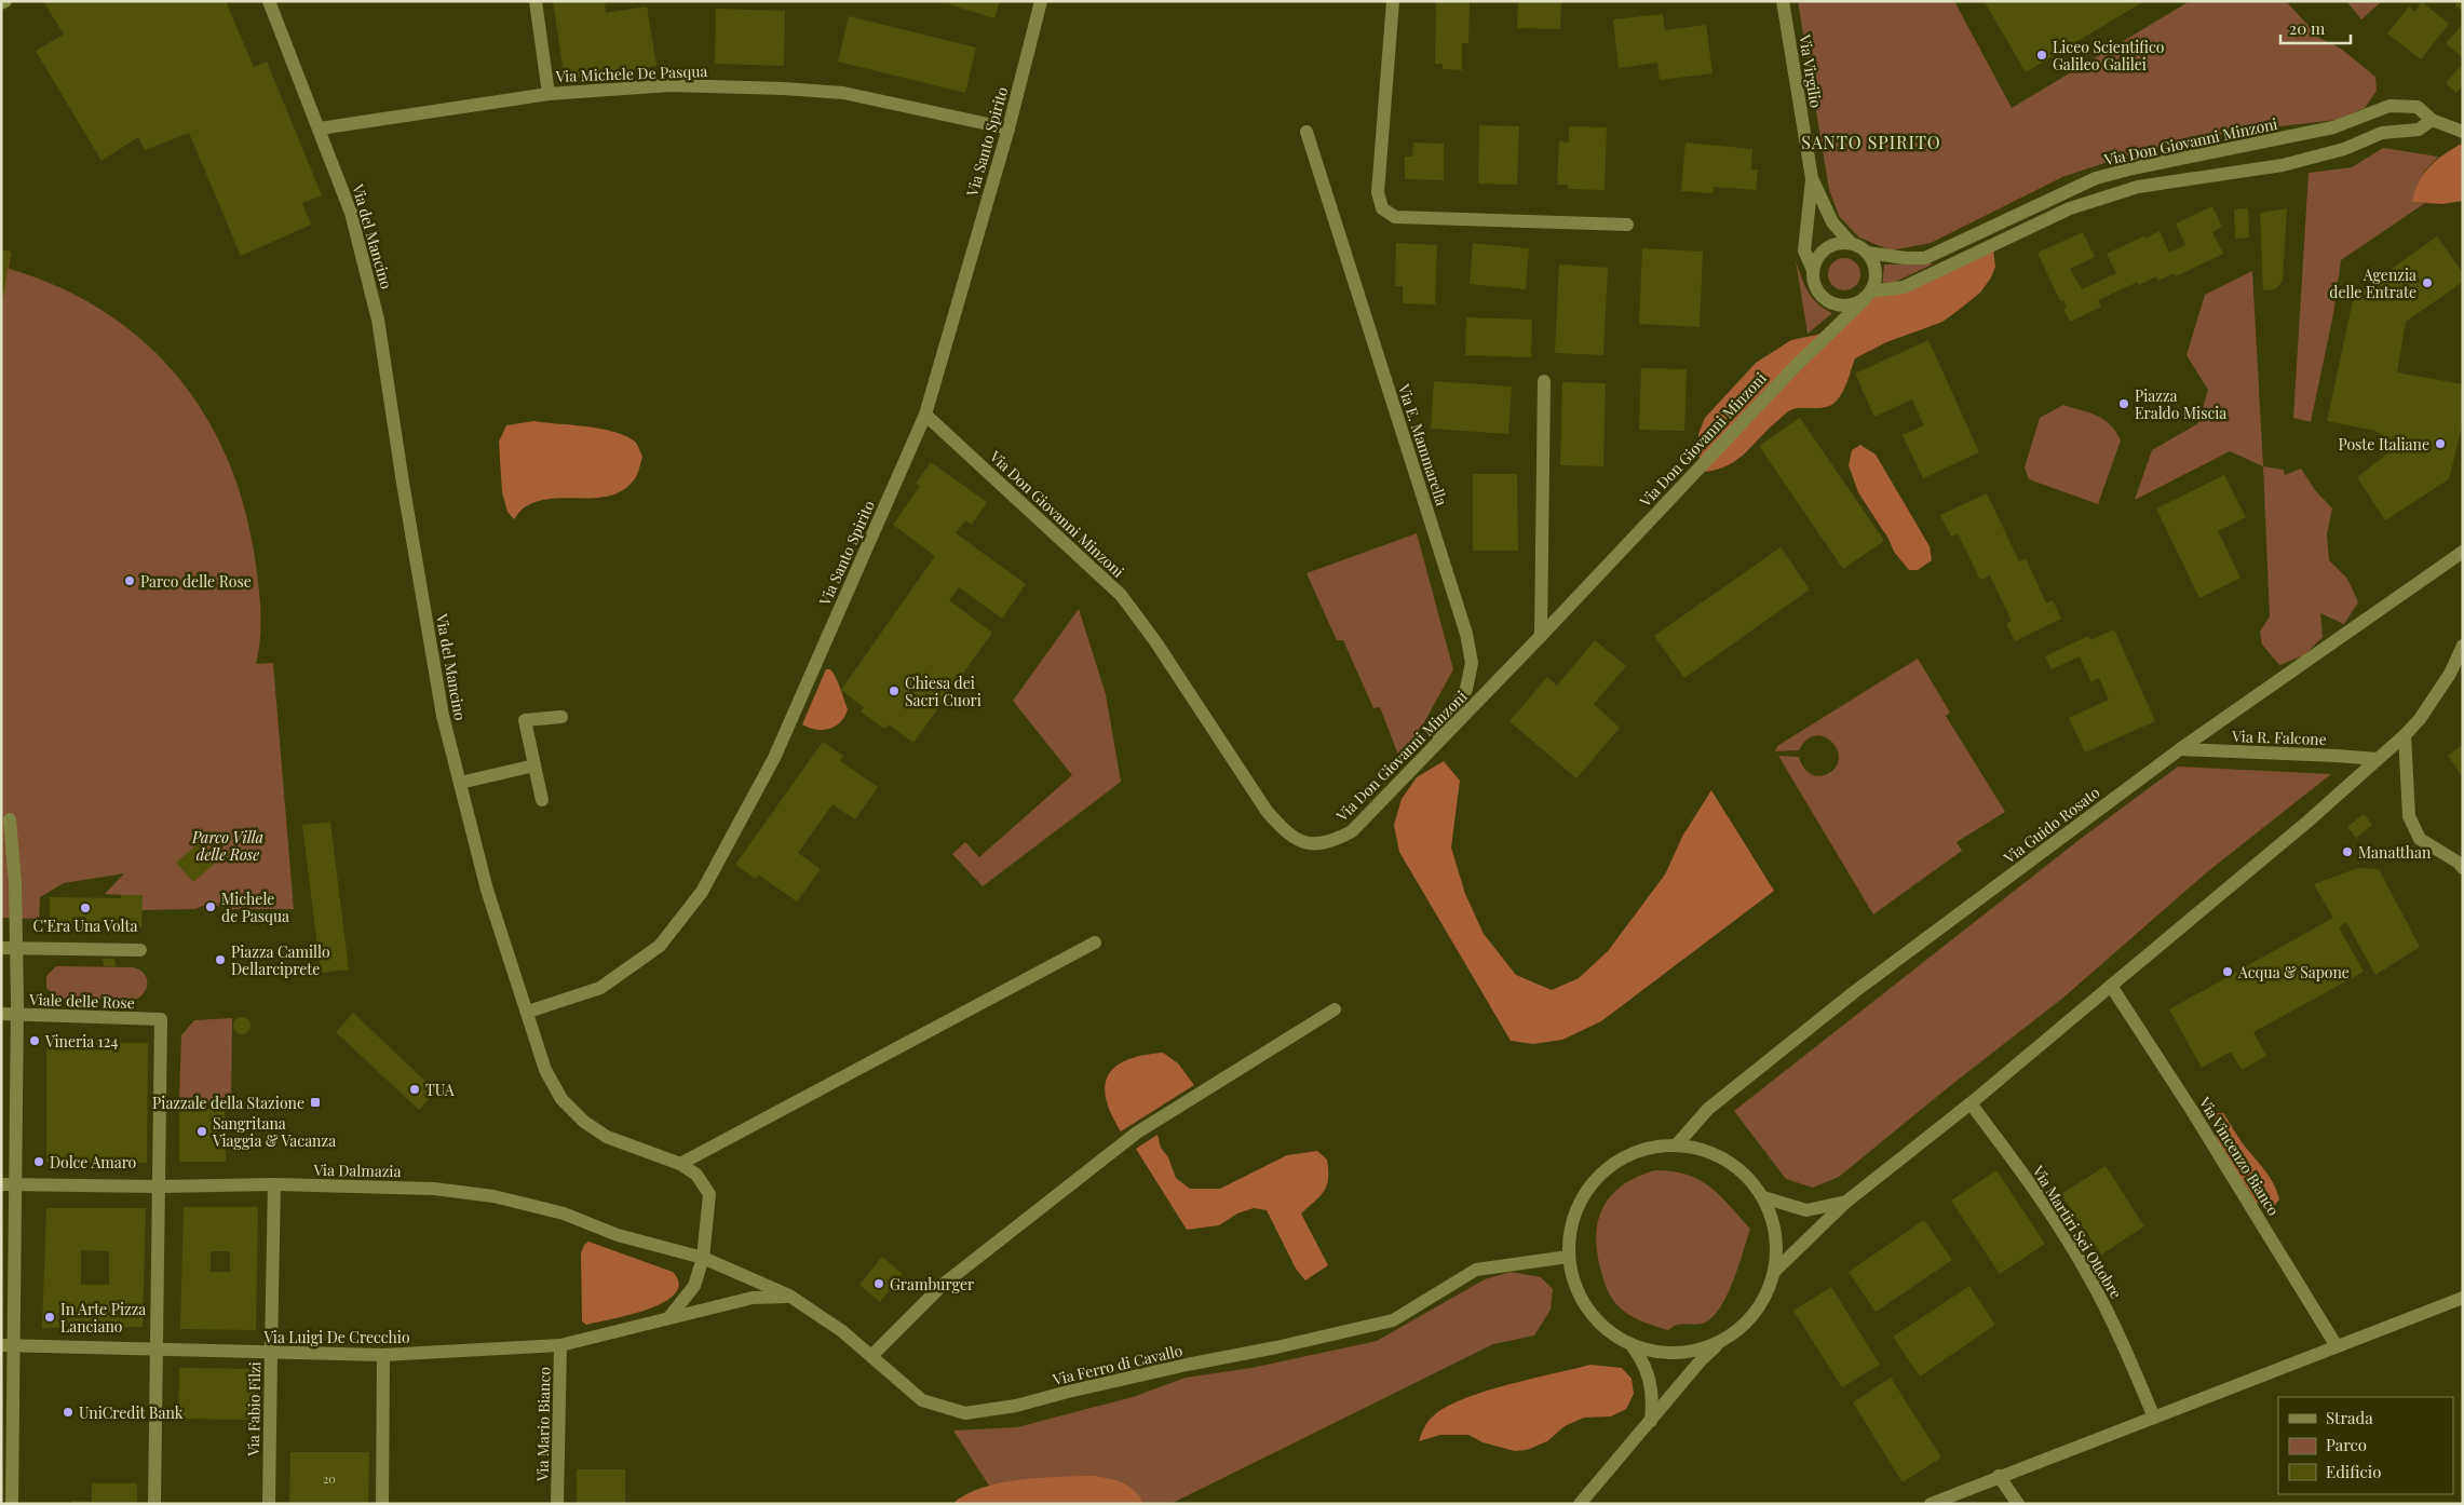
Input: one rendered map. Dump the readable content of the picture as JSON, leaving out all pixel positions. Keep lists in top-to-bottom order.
{
  "streets": {
    "street": [
      "Via Virgilio",
      "Via Michele De Pasqua",
      "Via Santo Spirito",
      "Via Don Giovanni Minzoni",
      "Via del Mancino",
      "Via E. Mammarella",
      "Via R. Falcone",
      "Via Guido Rosato",
      "Viale delle Rose",
      "Via Vincenzo Bianco",
      "Via Dalmazia",
      "Via Martiri Sei Ottobre",
      "Via Luigi De Crecchio",
      "Via Ferro di Cavallo",
      "Via Fabio Filzi",
      "Via Mario Bianco"
    ]
  },
  "crossings": [
    ["Via Virgilio", "Via Don Giovanni Minzoni"],
    ["Via Michele De Pasqua", "Via Santo Spirito"],
    ["Via Michele De Pasqua", "Via del Mancino"],
    ["Via Santo Spirito", "Via Don Giovanni Minzoni"],
    ["Via Santo Spirito", "Via del Mancino"],
    ["Via Don Giovanni Minzoni", "Via E. Mammarella"],
    ["Via del Mancino", "Via Dalmazia"],
    ["Via del Mancino", "Via Ferro di Cavallo"],
    ["Via R. Falcone", "Via Guido Rosato"],
    ["Viale delle Rose", "Via Dalmazia"],
    ["Via Dalmazia", "Via Ferro di Cavallo"],
    ["Via Dalmazia", "Via Fabio Filzi"],
    ["Via Luigi De Crecchio", "Via Ferro di Cavallo"],
    ["Via Luigi De Crecchio", "Via Fabio Filzi"],
    ["Via Luigi De Crecchio", "Via Mario Bianco"]
  ],
  "districts": ["SANTO SPIRITO"],
  "parks": ["Parco Villa delle Rose"],
  "places": {
    "other": [
      "Liceo Scientifico Galileo Galilei",
      "Agenzia delle Entrate",
      "Piazza Eraldo Miscia",
      "Poste Italiane",
      "Parco delle Rose",
      "Chiesa dei Sacri Cuori",
      "Manatthan",
      "Michele de Pasqua",
      "C’Era Una Volta",
      "Piazza Camillo Dellarciprete",
      "Acqua & Sapone",
      "Vineria 124",
      "TUA",
      "Sangritana Viaggia & Vacanza",
      "Dolce Amaro",
      "Gramburger",
      "In Arte Pizza Lanciano",
      "UniCredit Bank"
    ],
    "transit": ["Piazzale della Stazione"]
  },
  "house_numbers": ["20"],
  "legend": ["Strada", "Parco", "Edificio"],
  "scale_bar": "20 m"
}
